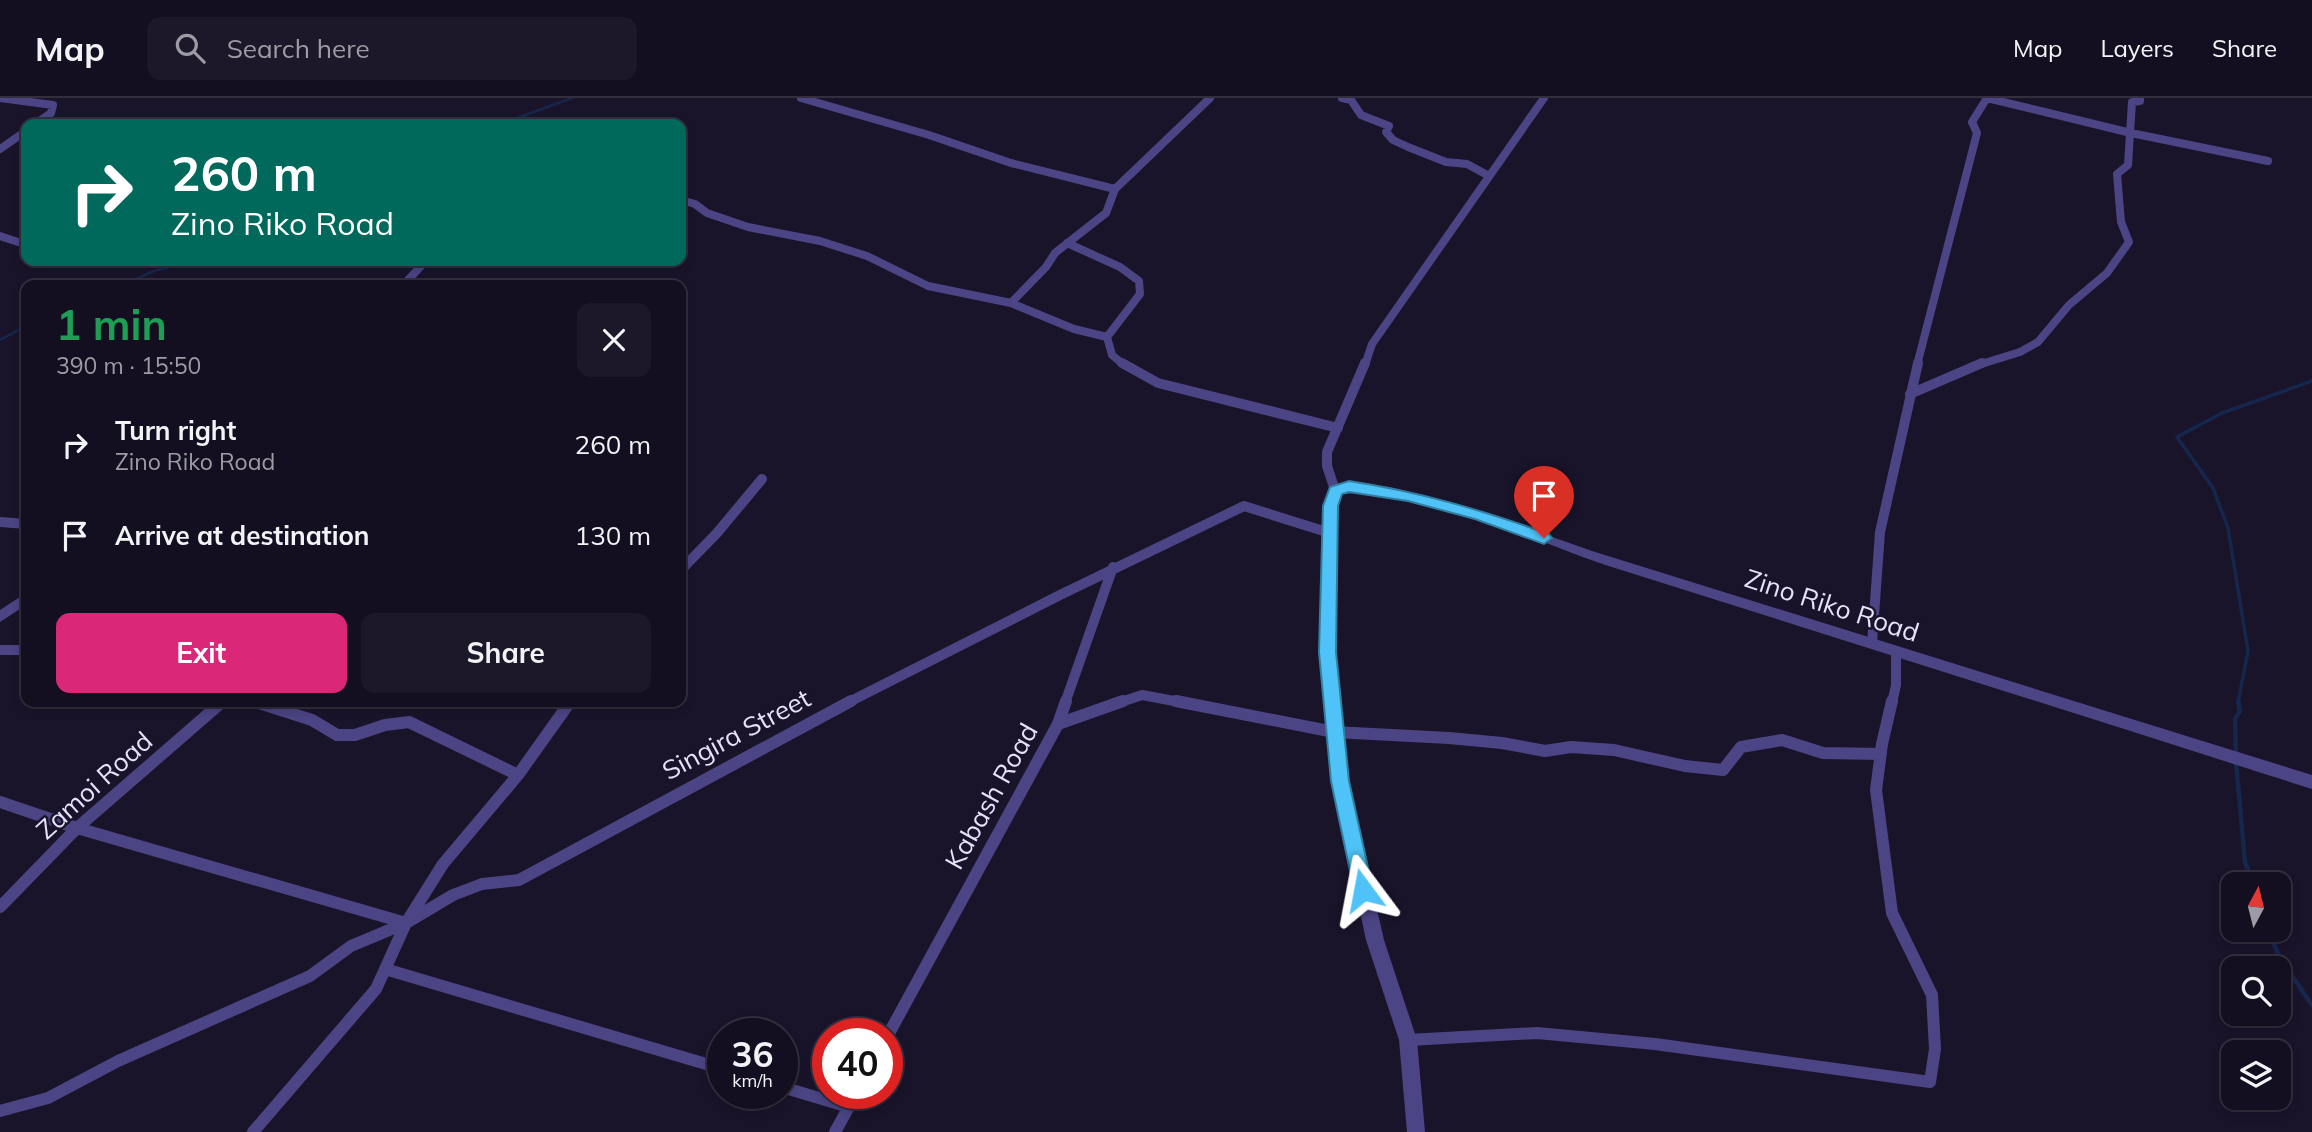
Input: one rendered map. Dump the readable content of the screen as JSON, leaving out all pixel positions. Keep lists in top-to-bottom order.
{
  "streets": {
    "street": [
      "Zino Riko Road",
      "Singira Street",
      "Zamoi Road",
      "Kabash Road"
    ]
  },
  "crossings": [
    ["Singira Street", "Kabash Road"]
  ],
  "north": "top",
  "page": {
    "header": "Map",
    "search": "Search here",
    "nav": ["Map", "Layers", "Share"],
    "turn": ["260 m", "Zino Riko Road"],
    "heading": ["1 min", "390 m · 15:50"],
    "list": [
      {
        "name": "Turn right",
        "note": "Zino Riko Road",
        "value": "260 m"
      },
      {
        "name": "Arrive at destination",
        "value": "130 m"
      }
    ],
    "buttons": ["Exit", "Share"],
    "speed": "36 km/h",
    "limit": "40"
  }
}
